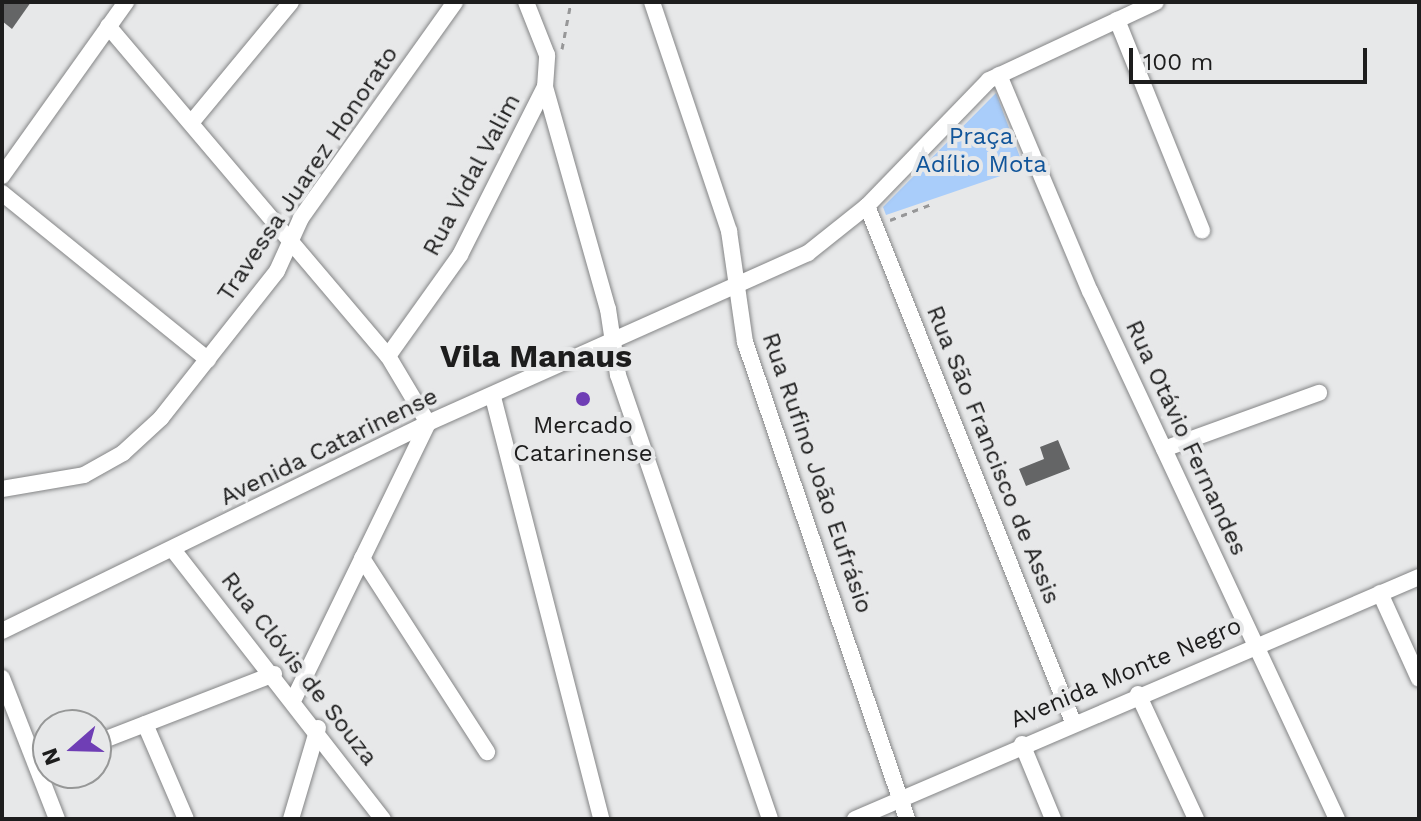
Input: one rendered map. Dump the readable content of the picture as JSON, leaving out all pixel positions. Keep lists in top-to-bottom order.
{
  "streets": {
    "street": [
      "Travessa Juarez Honorato",
      "Rua Vidal Valim",
      "Rua Otávio Fernandes",
      "Avenida Catarinense",
      "Rua São Francisco de Assis",
      "Rua Rufino João Eufrásio",
      "Rua Clóvis de Souza",
      "Avenida Monte Negro"
    ]
  },
  "crossings": [
    ["Rua Otávio Fernandes", "Avenida Catarinense"],
    ["Rua Otávio Fernandes", "Avenida Monte Negro"],
    ["Avenida Catarinense", "Rua São Francisco de Assis"],
    ["Avenida Catarinense", "Rua Rufino João Eufrásio"],
    ["Avenida Catarinense", "Rua Clóvis de Souza"],
    ["Rua São Francisco de Assis", "Avenida Monte Negro"],
    ["Rua Rufino João Eufrásio", "Avenida Monte Negro"]
  ],
  "districts": ["Vila Manaus"],
  "parks": ["Praça Adílio Mota"],
  "places": ["Mercado Catarinense"],
  "scale_bar": "100 m",
  "north": "left"
}
